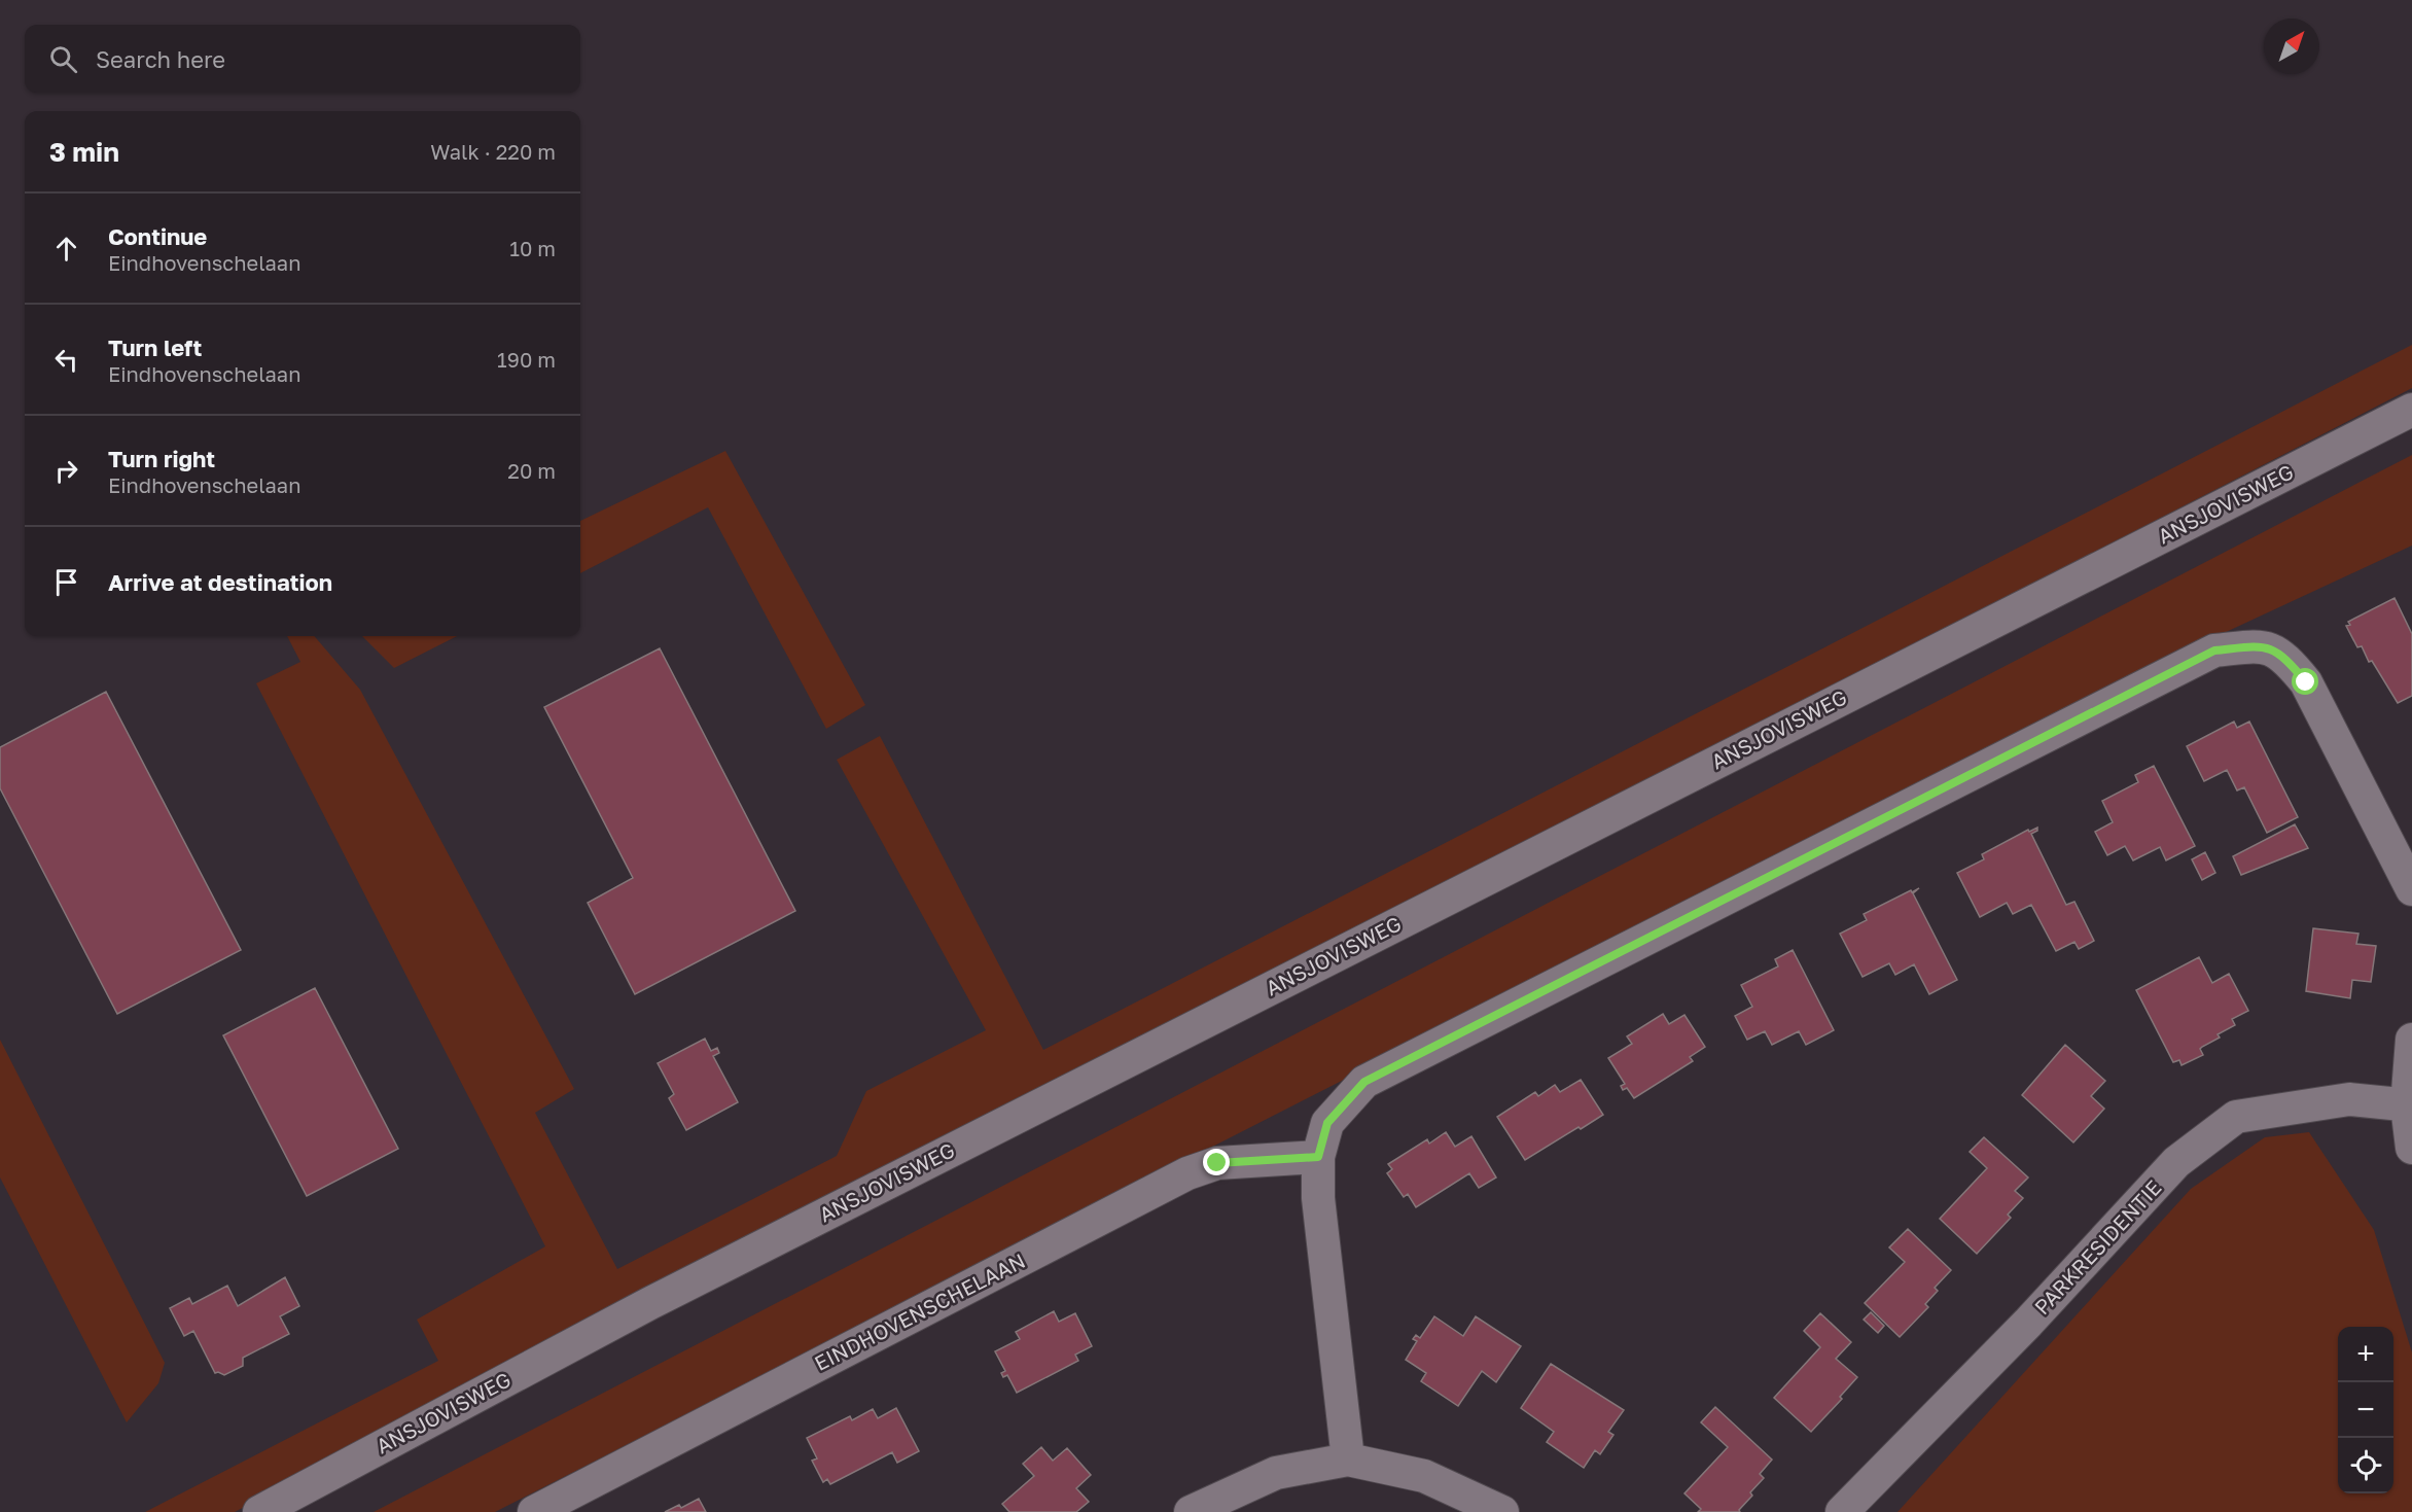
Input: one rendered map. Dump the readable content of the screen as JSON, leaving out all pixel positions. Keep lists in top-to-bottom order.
{
  "streets": {
    "street": ["ANSJOVISWEG", "PARKRESIDENTIE", "EINDHOVENSCHELAAN"]
  },
  "north": "top right",
  "page": {
    "search": "Search here",
    "heading": ["3 min", "Walk · 220 m"],
    "list": [
      ["Continue", "Eindhovenschelaan", "10 m"],
      ["Turn left", "Eindhovenschelaan", "190 m"],
      ["Turn right", "Eindhovenschelaan", "20 m"],
      "Arrive at destination"
    ],
    "map_buttons": ["+", "−"]
  }
}
